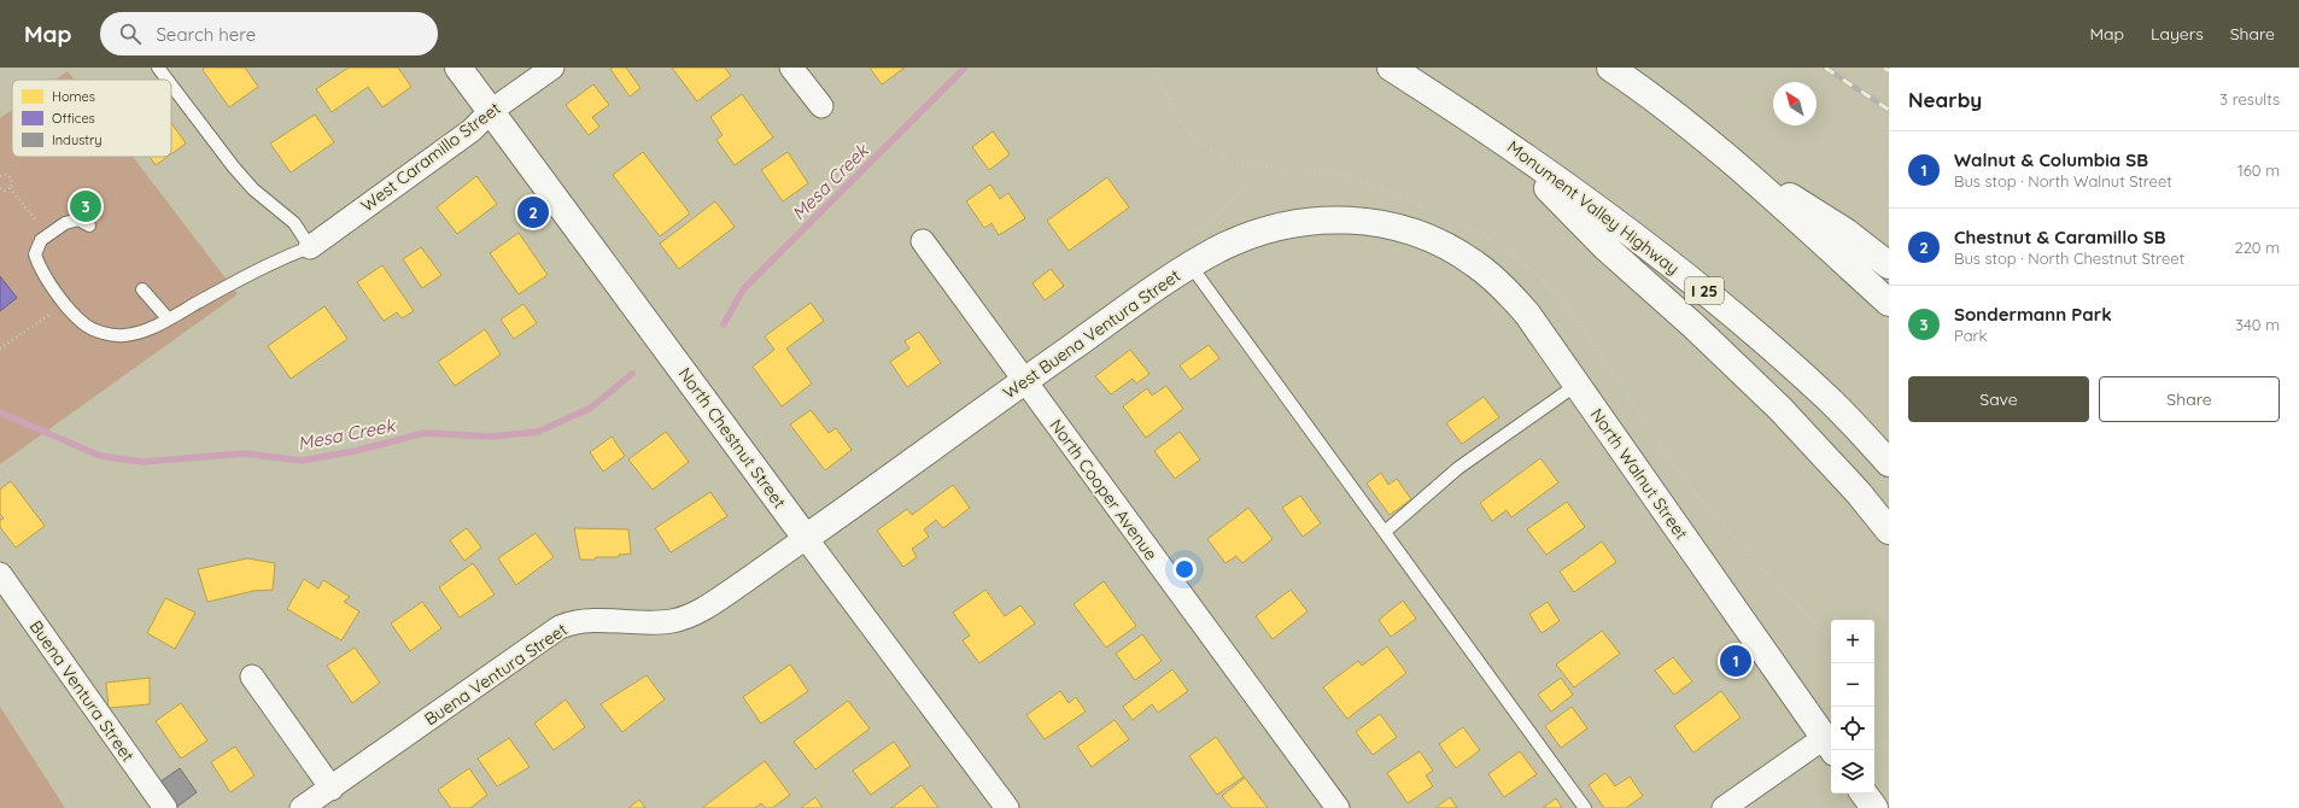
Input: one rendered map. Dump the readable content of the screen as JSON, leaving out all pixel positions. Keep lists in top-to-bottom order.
{
  "streets": {
    "main road": [
      "Monument Valley Highway",
      "I 25",
      "West Buena Ventura Street",
      "North Chestnut Street",
      "North Walnut Street"
    ],
    "street": ["West Caramillo Street", "North Cooper Avenue", "Buena Ventura Street"]
  },
  "crossings": [
    ["West Caramillo Street", "North Chestnut Street"],
    ["West Buena Ventura Street", "North Chestnut Street"],
    ["West Buena Ventura Street", "North Walnut Street"],
    ["West Buena Ventura Street", "North Cooper Avenue"],
    ["West Buena Ventura Street", "Buena Ventura Street"],
    ["North Chestnut Street", "Buena Ventura Street"]
  ],
  "water": ["Mesa Creek"],
  "legend": ["Homes", "Offices", "Industry"],
  "north": "top left",
  "page": {
    "header": "Map",
    "search": "Search here",
    "nav": ["Map", "Layers", "Share"],
    "heading": ["Nearby", "3 results"],
    "list": [
      {
        "mark": "1",
        "name": "Walnut & Columbia SB",
        "note": "Bus stop · North Walnut Street",
        "value": "160 m"
      },
      {
        "mark": "2",
        "name": "Chestnut & Caramillo SB",
        "note": "Bus stop · North Chestnut Street",
        "value": "220 m"
      },
      {
        "mark": "3",
        "name": "Sondermann Park",
        "note": "Park",
        "value": "340 m"
      }
    ],
    "pins": ["3", "2", "1"],
    "buttons": ["Save", "Share"],
    "map_buttons": ["+", "−"]
  }
}
